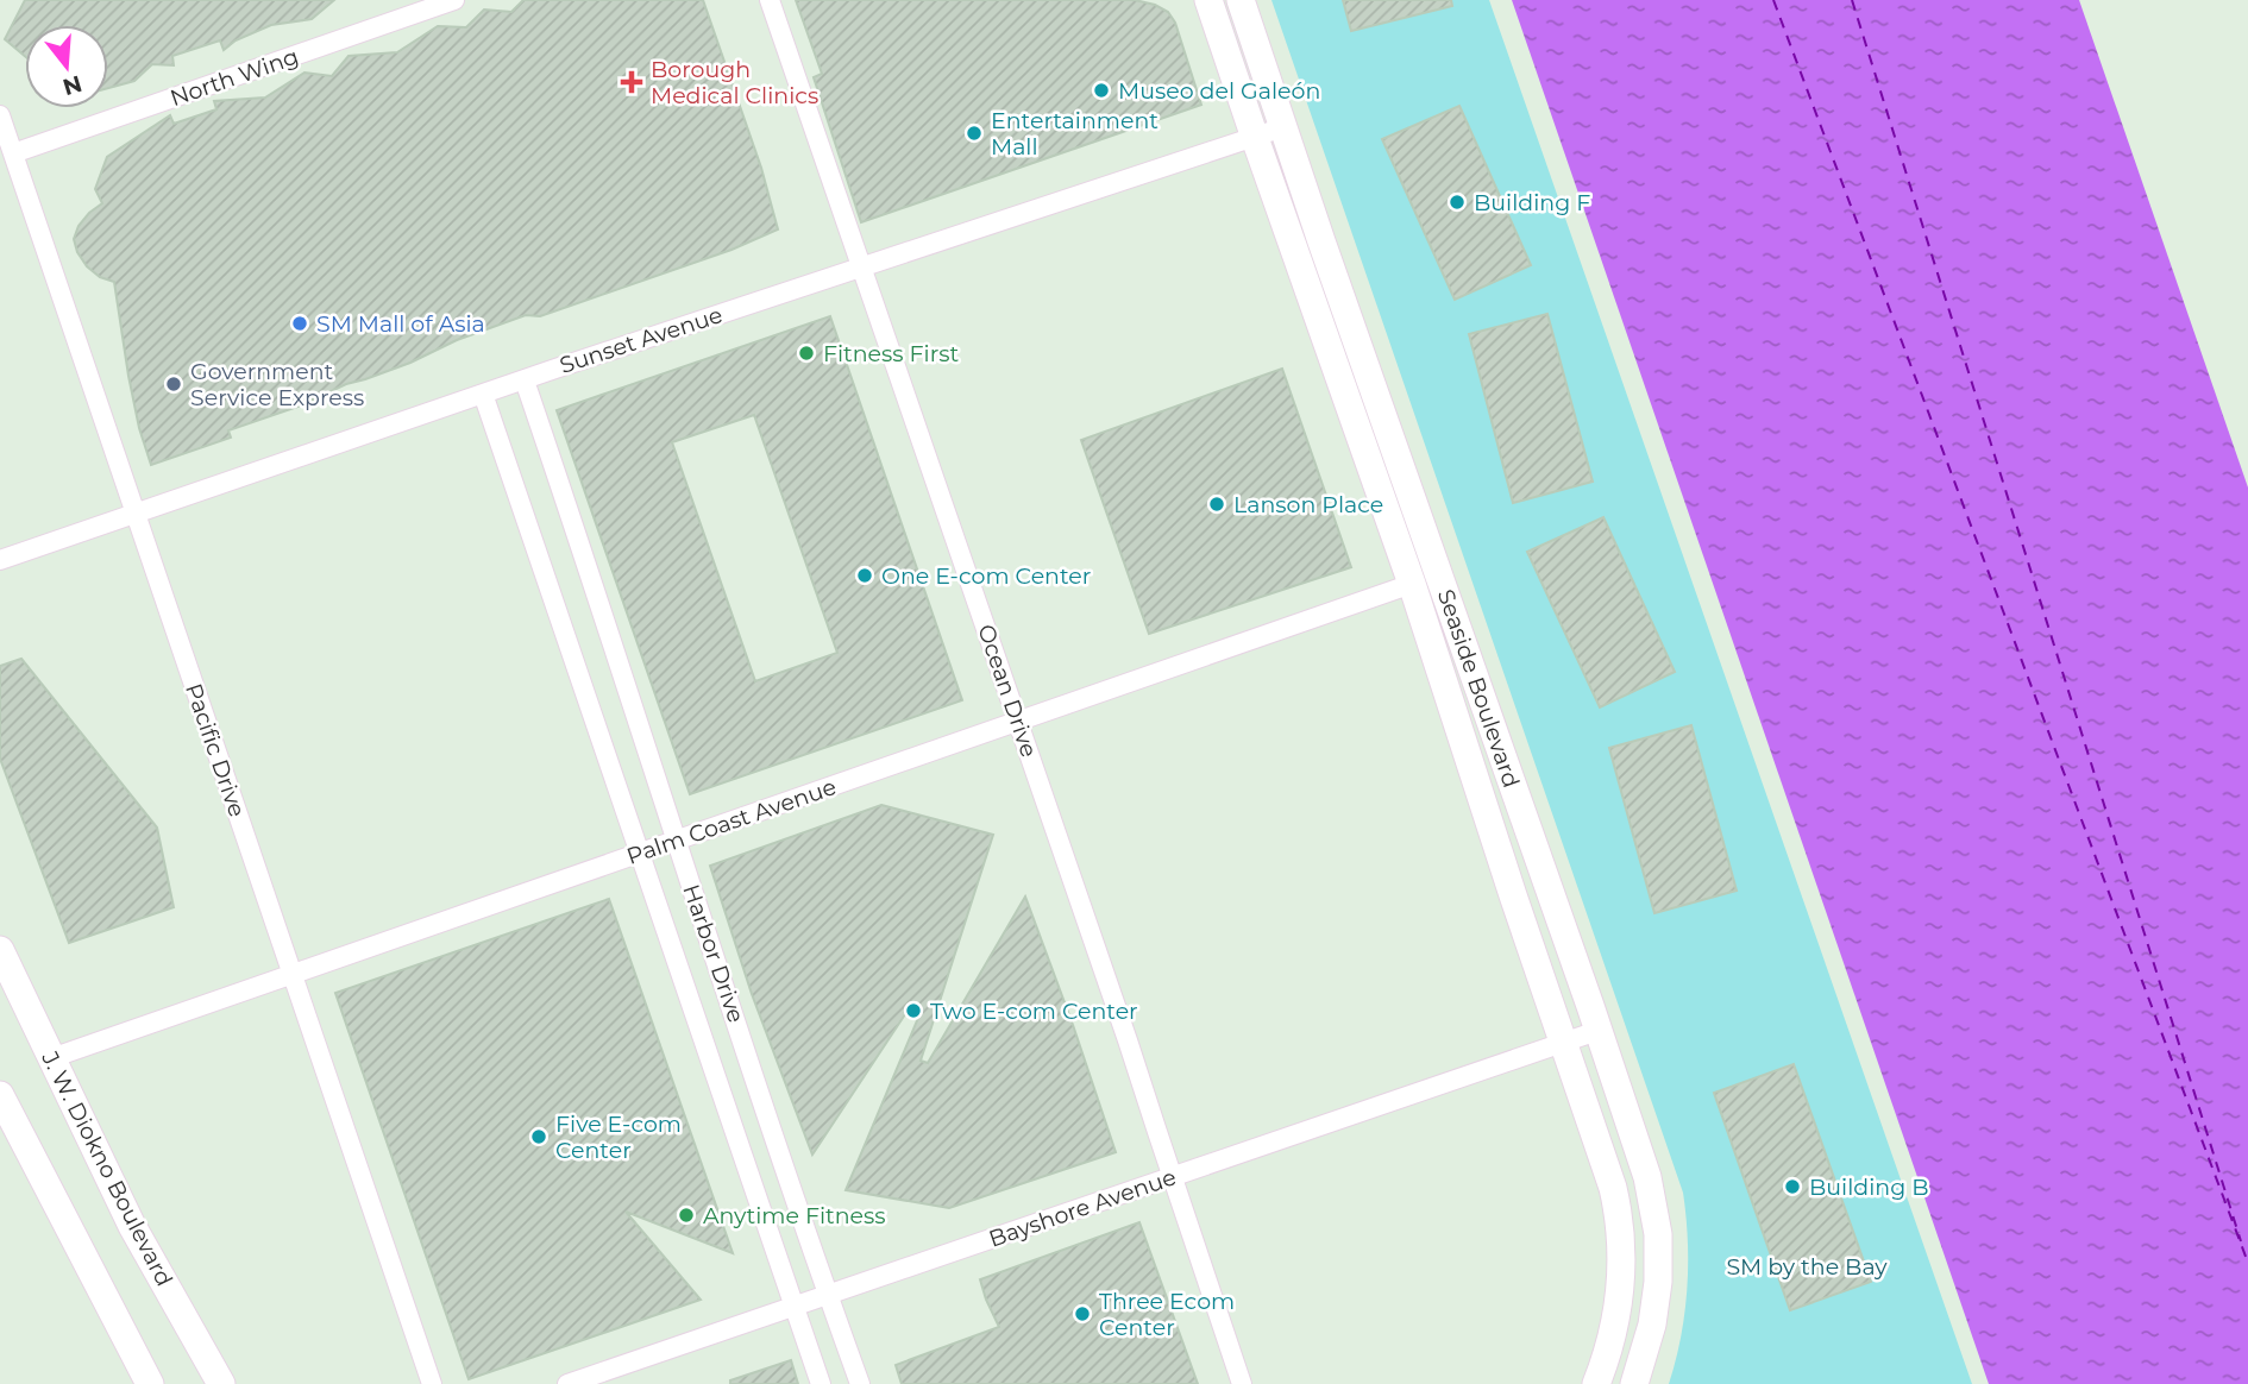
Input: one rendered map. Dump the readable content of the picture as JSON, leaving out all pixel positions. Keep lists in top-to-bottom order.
{
  "streets": {
    "street": [
      "North Wing",
      "Sunset Avenue",
      "Seaside Boulevard",
      "Ocean Drive",
      "Pacific Drive",
      "Palm Coast Avenue",
      "Harbor Drive",
      "J. W. Diokno Boulevard",
      "Bayshore Avenue"
    ]
  },
  "crossings": [
    ["North Wing", "Pacific Drive"],
    ["Sunset Avenue", "Seaside Boulevard"],
    ["Sunset Avenue", "Ocean Drive"],
    ["Sunset Avenue", "Pacific Drive"],
    ["Sunset Avenue", "Harbor Drive"],
    ["Seaside Boulevard", "Palm Coast Avenue"],
    ["Seaside Boulevard", "Bayshore Avenue"],
    ["Ocean Drive", "Palm Coast Avenue"],
    ["Ocean Drive", "Bayshore Avenue"],
    ["Pacific Drive", "Palm Coast Avenue"],
    ["Palm Coast Avenue", "Harbor Drive"],
    ["Palm Coast Avenue", "J. W. Diokno Boulevard"],
    ["Harbor Drive", "Bayshore Avenue"]
  ],
  "parks": ["SM by the Bay"],
  "places": {
    "health": ["Borough Medical Clinics"],
    "other": [
      "Museo del Galeón",
      "Entertainment Mall",
      "Building F",
      "SM Mall of Asia",
      "Fitness First",
      "Government Service Express",
      "Lanson Place",
      "One E-com Center",
      "Two E-com Center",
      "Five E-com Center",
      "Building B",
      "Anytime Fitness",
      "Three Ecom Center"
    ]
  },
  "north": "bottom"
}
